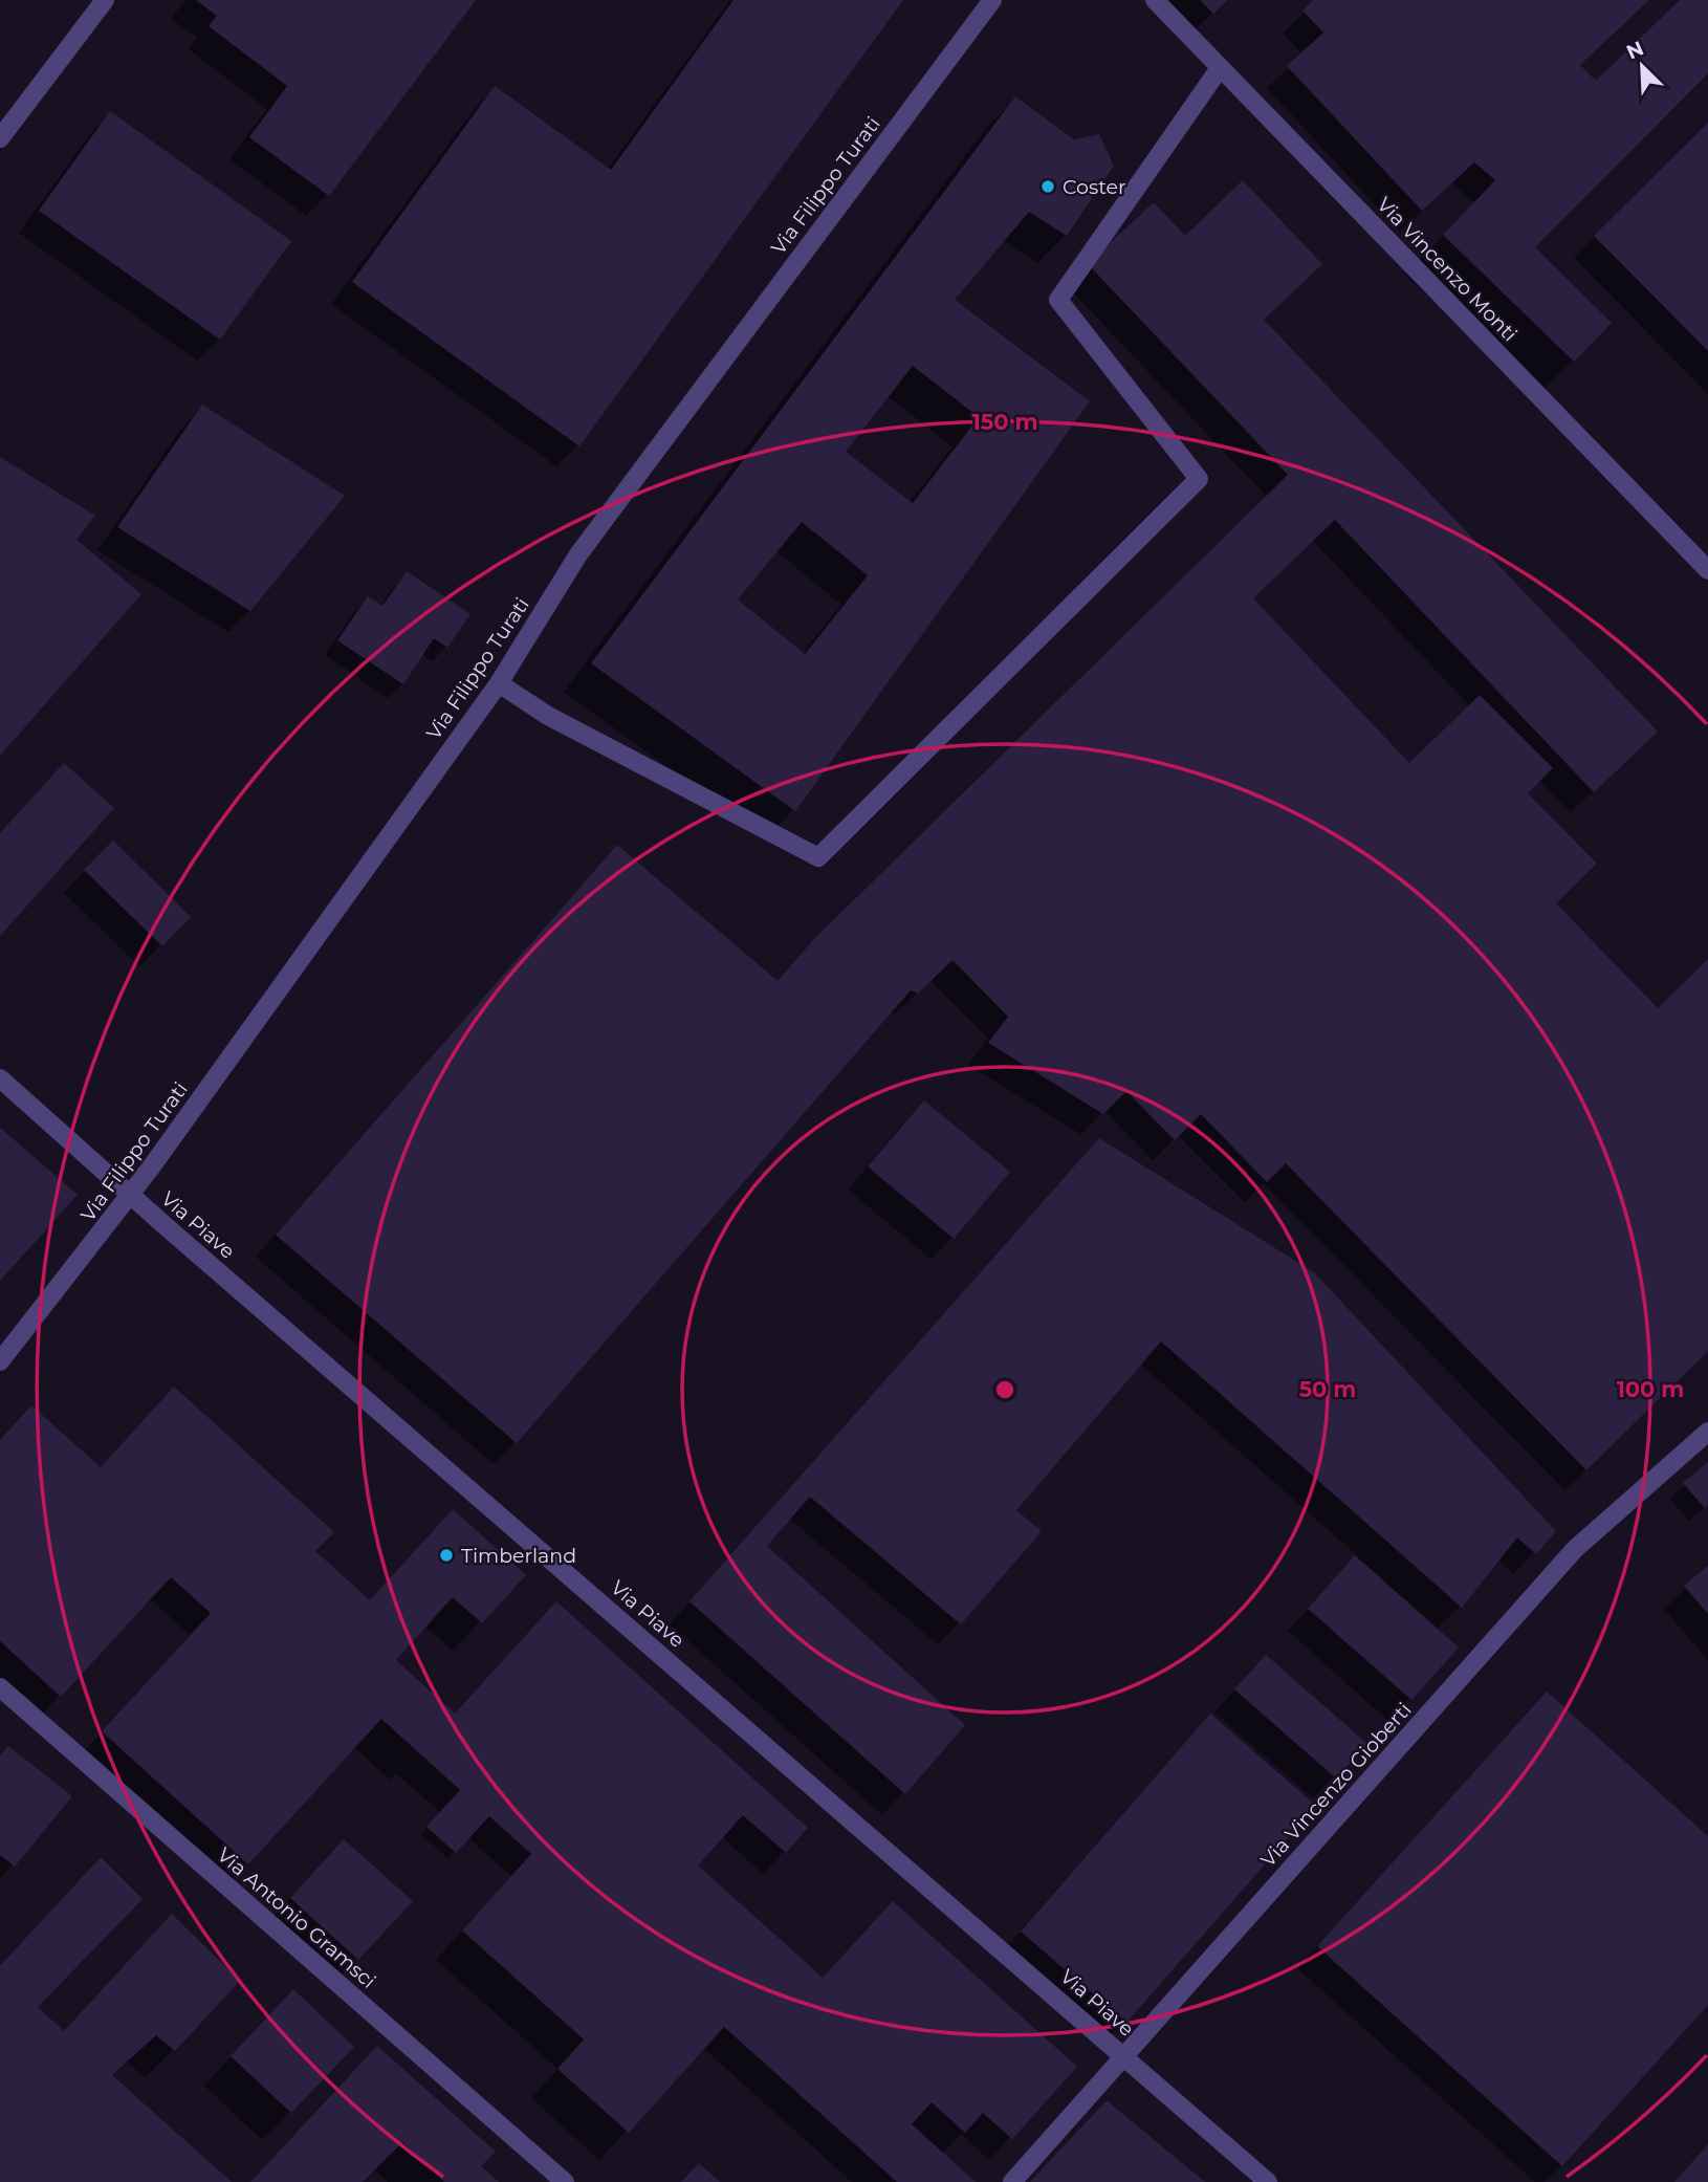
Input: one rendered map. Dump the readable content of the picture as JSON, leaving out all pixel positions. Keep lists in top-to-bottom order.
{
  "streets": {
    "street": [
      "Via Filippo Turati",
      "Via Vincenzo Monti",
      "Via Piave",
      "Via Vincenzo Gioberti",
      "Via Antonio Gramsci"
    ]
  },
  "crossings": [
    ["Via Filippo Turati", "Via Piave"],
    ["Via Piave", "Via Vincenzo Gioberti"]
  ],
  "places": ["Coster", "Timberland"],
  "north": "top left",
  "rings": ["150 m", "50 m", "100 m"]
}
